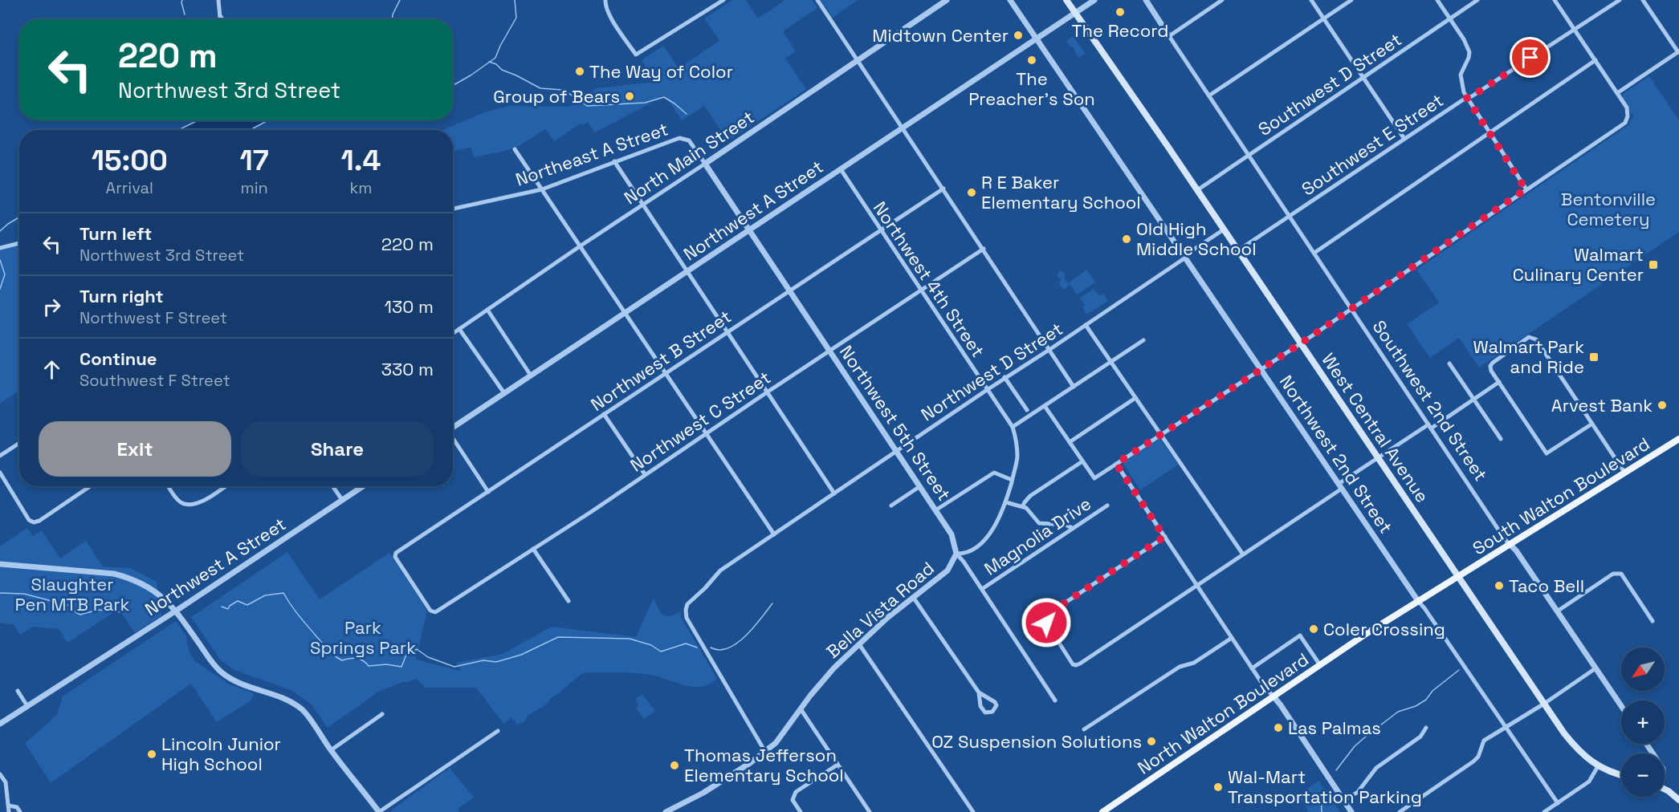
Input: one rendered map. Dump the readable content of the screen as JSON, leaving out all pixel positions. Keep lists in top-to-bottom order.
{
  "streets": {
    "main road": ["West Central Avenue", "South Walton Boulevard", "North Walton Boulevard"],
    "street": [
      "Southwest D Street",
      "Southwest E Street",
      "Northeast A Street",
      "North Main Street",
      "Northwest A Street",
      "Northwest 4th Street",
      "Northwest B Street",
      "Northwest D Street",
      "Southwest 2nd Street",
      "Northwest C Street",
      "Northwest 5th Street",
      "Northwest 2nd Street",
      "Magnolia Drive",
      "Bella Vista Road"
    ]
  },
  "crossings": [
    ["Southwest D Street", "Southwest 2nd Street"],
    ["Southwest D Street", "West Central Avenue"],
    ["Southwest E Street", "Southwest 2nd Street"],
    ["Southwest E Street", "West Central Avenue"],
    ["Northeast A Street", "North Main Street"],
    ["Northeast A Street", "Northwest 5th Street"],
    ["North Main Street", "Northwest 5th Street"],
    ["Northwest A Street", "Northwest 4th Street"],
    ["Northwest A Street", "Northwest 5th Street"],
    ["Northwest A Street", "West Central Avenue"],
    ["Northwest A Street", "Northwest 2nd Street"],
    ["Northwest 4th Street", "Northwest B Street"],
    ["Northwest 4th Street", "Northwest D Street"],
    ["Northwest 4th Street", "Northwest C Street"],
    ["Northwest B Street", "Northwest C Street"],
    ["Northwest B Street", "Northwest 5th Street"],
    ["Northwest D Street", "Northwest 5th Street"],
    ["Northwest D Street", "West Central Avenue"],
    ["Northwest D Street", "Northwest 2nd Street"],
    ["Northwest D Street", "Bella Vista Road"],
    ["Southwest 2nd Street", "South Walton Boulevard"],
    ["Northwest C Street", "Northwest 5th Street"],
    ["Northwest 5th Street", "Magnolia Drive"],
    ["Northwest 5th Street", "Bella Vista Road"],
    ["West Central Avenue", "South Walton Boulevard"],
    ["West Central Avenue", "North Walton Boulevard"],
    ["Northwest 2nd Street", "North Walton Boulevard"],
    ["South Walton Boulevard", "North Walton Boulevard"]
  ],
  "parks": ["Bentonville Cemetery", "Slaughter Pen MTB Park", "Park Springs Park"],
  "places": {
    "other": [
      "The Record",
      "Midtown Center",
      "The Preacher's Son",
      "The Way of Color",
      "Group of Bears",
      "R E Baker Elementary School",
      "Old High Middle School",
      "Arvest Bank",
      "Taco Bell",
      "Coler Crossing",
      "Las Palmas",
      "OZ Suspension Solutions",
      "Lincoln Junior High School",
      "Thomas Jefferson Elementary School",
      "Wal-Mart Transportation Parking"
    ],
    "transit": ["Walmart Culinary Center", "Walmart Park and Ride"]
  },
  "north": "bottom left",
  "page": {
    "turn": ["220 m", "Northwest 3rd Street"],
    "eta": [
      "15:00",
      "Arrival",
      "17",
      "min",
      "1.4",
      "km"
    ],
    "list": [
      {
        "name": "Turn left",
        "note": "Northwest 3rd Street",
        "value": "220 m"
      },
      {
        "name": "Turn right",
        "note": "Northwest F Street",
        "value": "130 m"
      },
      {
        "name": "Continue",
        "note": "Southwest F Street",
        "value": "330 m"
      }
    ],
    "buttons": ["Exit", "Share"],
    "map_buttons": ["+", "−"]
  }
}
